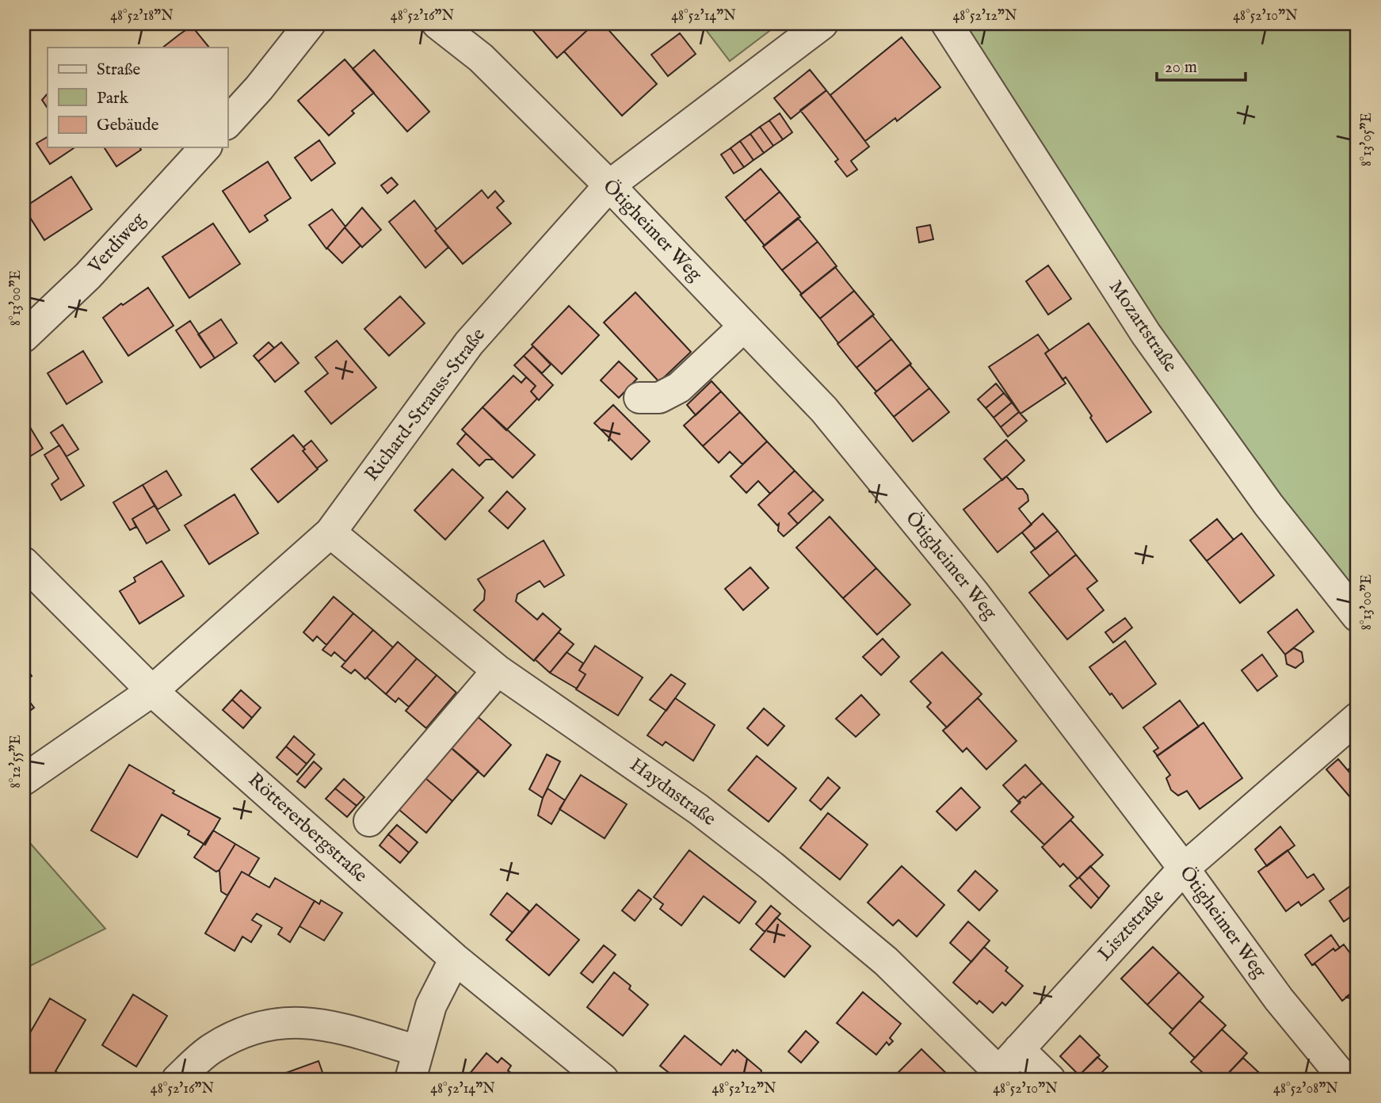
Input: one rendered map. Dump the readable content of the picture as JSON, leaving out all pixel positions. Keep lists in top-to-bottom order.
{
  "streets": {
    "street": [
      "Ötigheimer Weg",
      "Verdiweg",
      "Mozartstraße",
      "Richard-Strauss-Straße",
      "Haydnstraße",
      "Röttererbergstraße",
      "Lisztstraße"
    ]
  },
  "crossings": [
    ["Ötigheimer Weg", "Richard-Strauss-Straße"],
    ["Ötigheimer Weg", "Lisztstraße"],
    ["Richard-Strauss-Straße", "Haydnstraße"],
    ["Richard-Strauss-Straße", "Röttererbergstraße"],
    ["Haydnstraße", "Lisztstraße"]
  ],
  "legend": ["Straße", "Park", "Gebäude"],
  "scale_bar": "20 m",
  "coordinates": [
    "48°52'18\"N",
    "48°52'16\"N",
    "48°52'14\"N",
    "48°52'12\"N",
    "48°52'10\"N",
    "8°13'05\"E",
    "8°13'00\"E",
    "8°12'55\"E",
    "48°52'08\"N"
  ]
}
